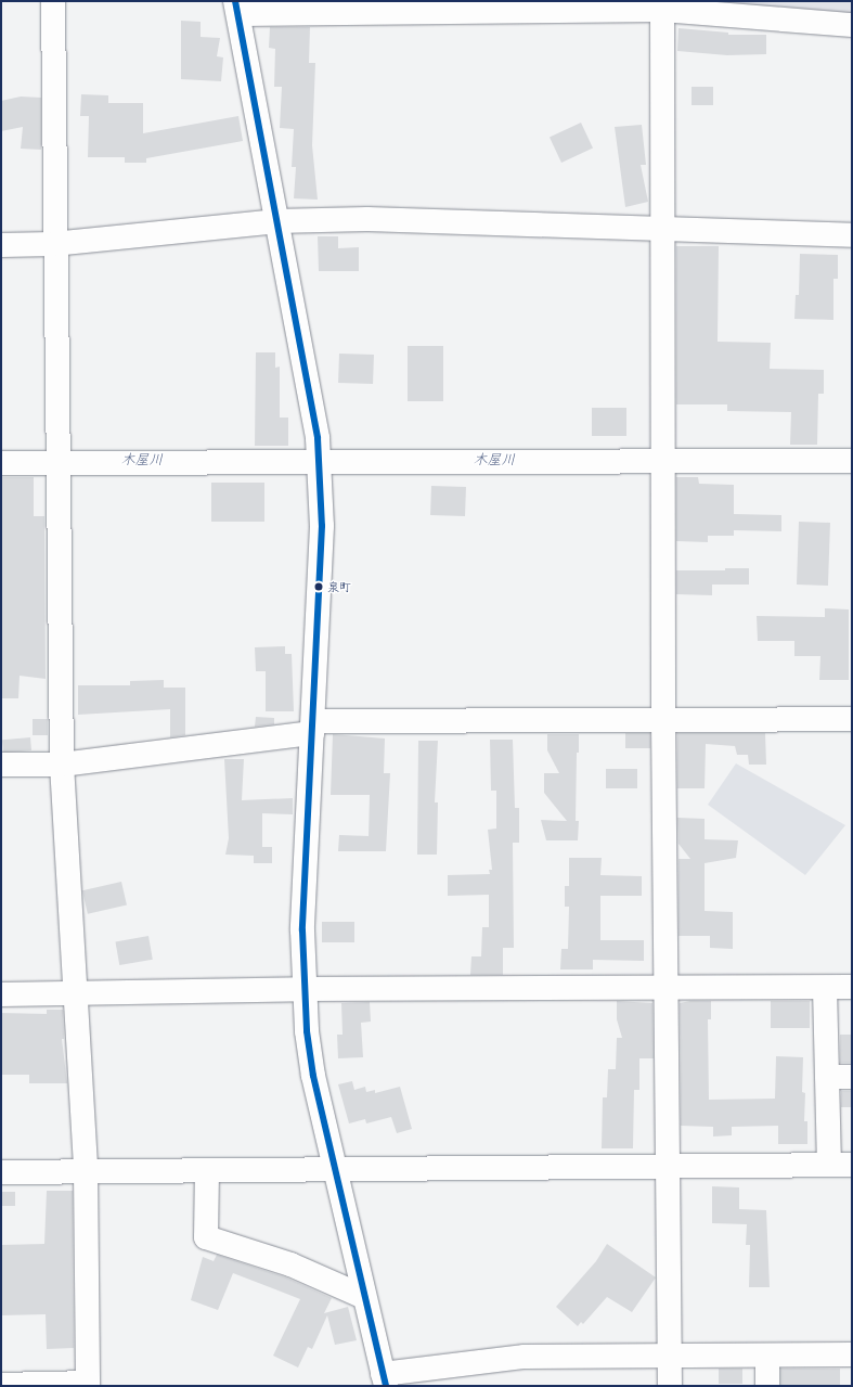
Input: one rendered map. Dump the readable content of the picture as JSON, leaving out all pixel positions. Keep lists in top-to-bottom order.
{
  "water": ["木屋川"],
  "places": ["泉町"]
}
